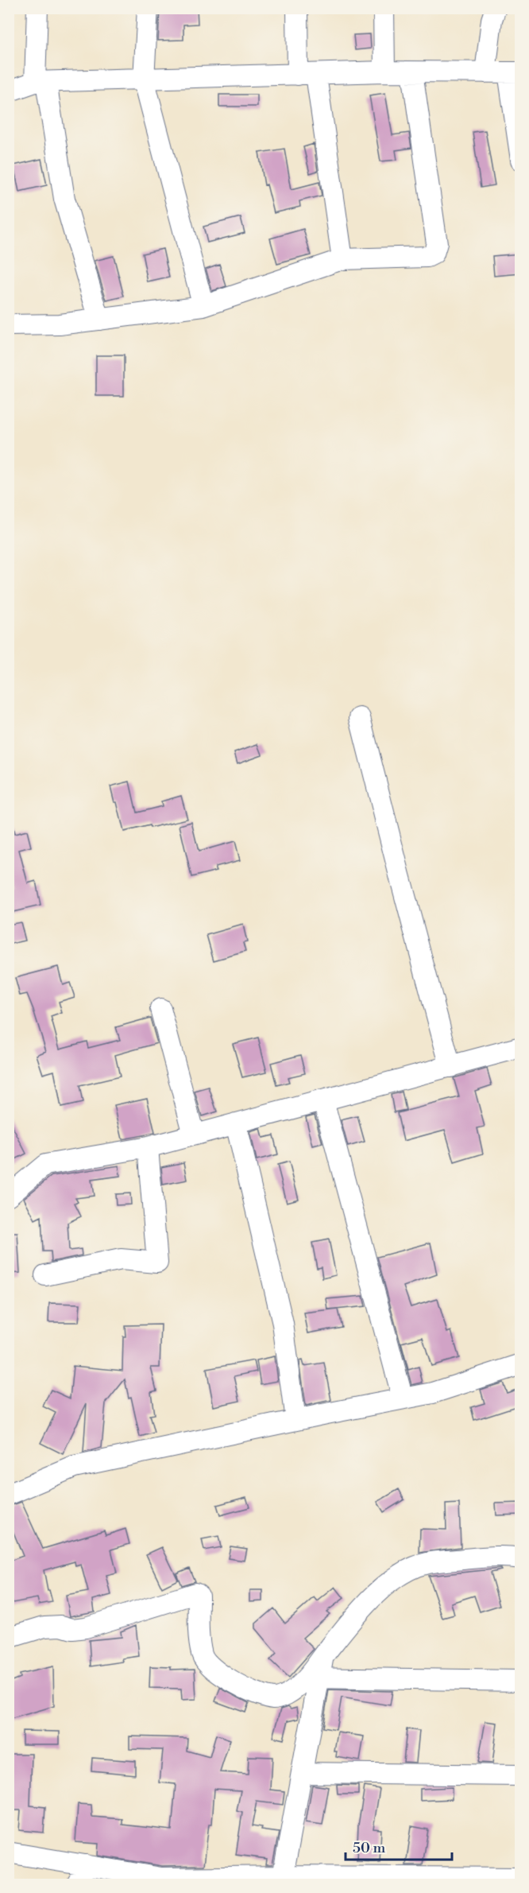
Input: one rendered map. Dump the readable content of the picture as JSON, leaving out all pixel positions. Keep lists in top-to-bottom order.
{
  "scale_bar": "50 m"
}
